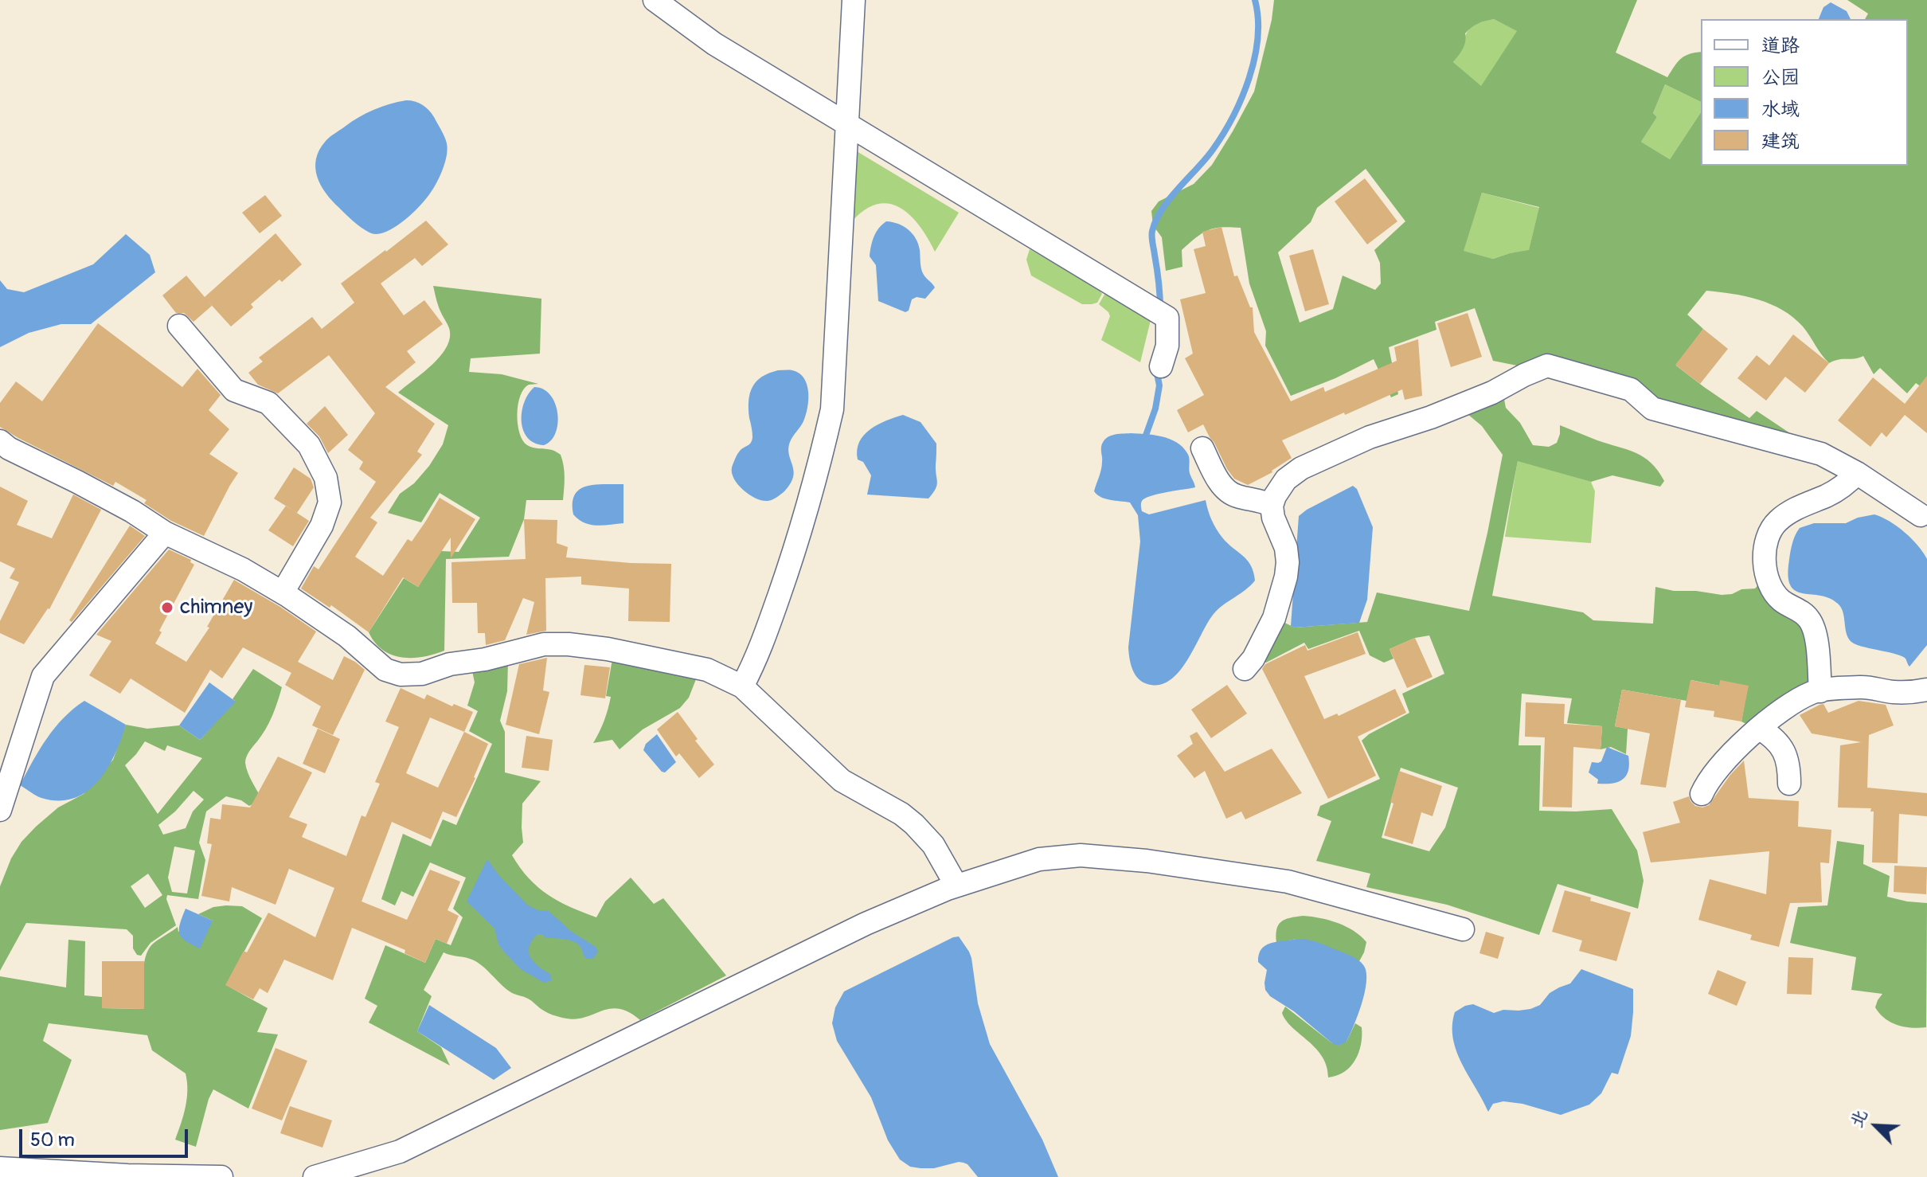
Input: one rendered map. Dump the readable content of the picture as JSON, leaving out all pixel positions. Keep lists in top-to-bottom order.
{
  "places": ["chimney"],
  "legend": [
    "道路",
    "公园",
    "水域",
    "建筑"
  ],
  "scale_bar": "50 m",
  "north": "top left"
}
